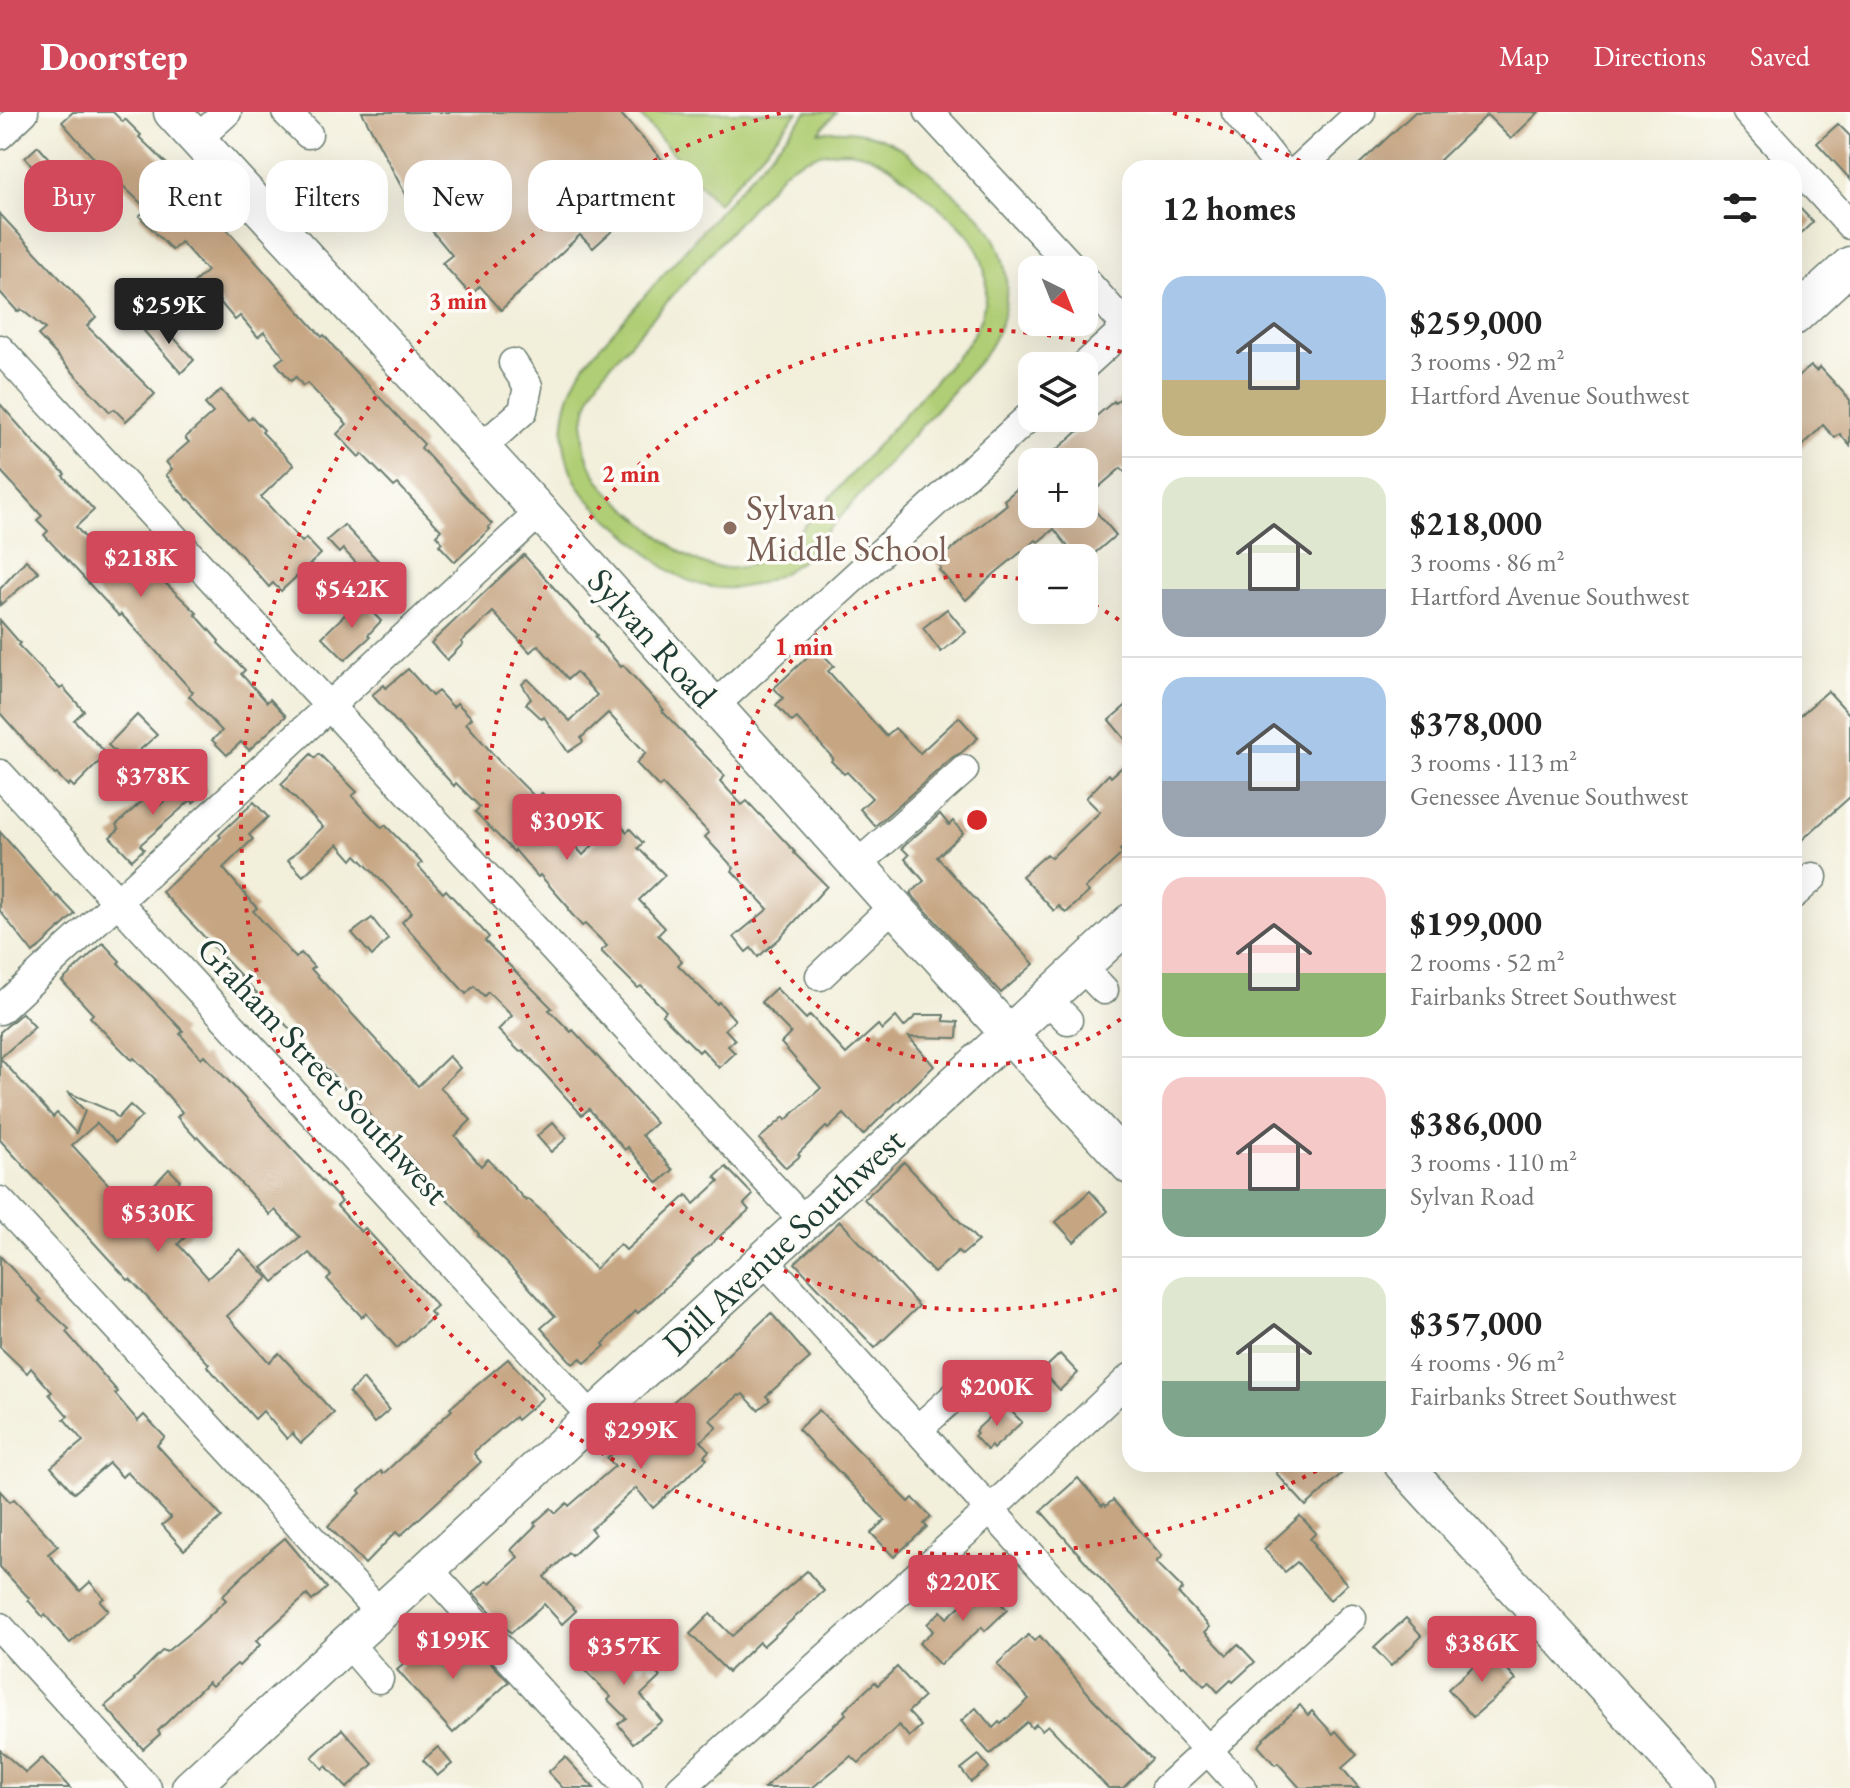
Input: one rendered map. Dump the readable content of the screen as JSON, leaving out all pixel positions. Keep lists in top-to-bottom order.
{
  "streets": {
    "main road": ["Sylvan Road", "Dill Avenue Southwest"],
    "street": ["Graham Street Southwest"]
  },
  "crossings": [
    ["Sylvan Road", "Dill Avenue Southwest"],
    ["Graham Street Southwest", "Dill Avenue Southwest"]
  ],
  "places": ["Sylvan Middle School"],
  "north": "bottom right",
  "page": {
    "header": "Doorstep",
    "nav": ["Map", "Directions", "Saved"],
    "chip": [
      "Buy",
      "Rent",
      "Filters",
      "New",
      "Apartment"
    ],
    "heading": "12 homes",
    "map_buttons": ["+", "−"],
    "list": [
      {
        "name": "$259,000",
        "note": "3 rooms · 92 m² · Hartford Avenue Southwest"
      },
      {
        "name": "$218,000",
        "note": "3 rooms · 86 m² · Hartford Avenue Southwest"
      },
      {
        "name": "$378,000",
        "note": "3 rooms · 113 m² · Genessee Avenue Southwest"
      },
      {
        "name": "$199,000",
        "note": "2 rooms · 52 m² · Fairbanks Street Southwest"
      },
      {
        "name": "$386,000",
        "note": "3 rooms · 110 m² · Sylvan Road"
      },
      {
        "name": "$357,000",
        "note": "4 rooms · 96 m² · Fairbanks Street Southwest"
      }
    ],
    "price": [
      "$259K",
      "$218K",
      "$542K",
      "$378K",
      "$309K",
      "$530K",
      "$200K",
      "$299K",
      "$220K",
      "$199K",
      "$386K",
      "$357K"
    ]
  },
  "rings": ["3 min", "2 min", "1 min"]
}
